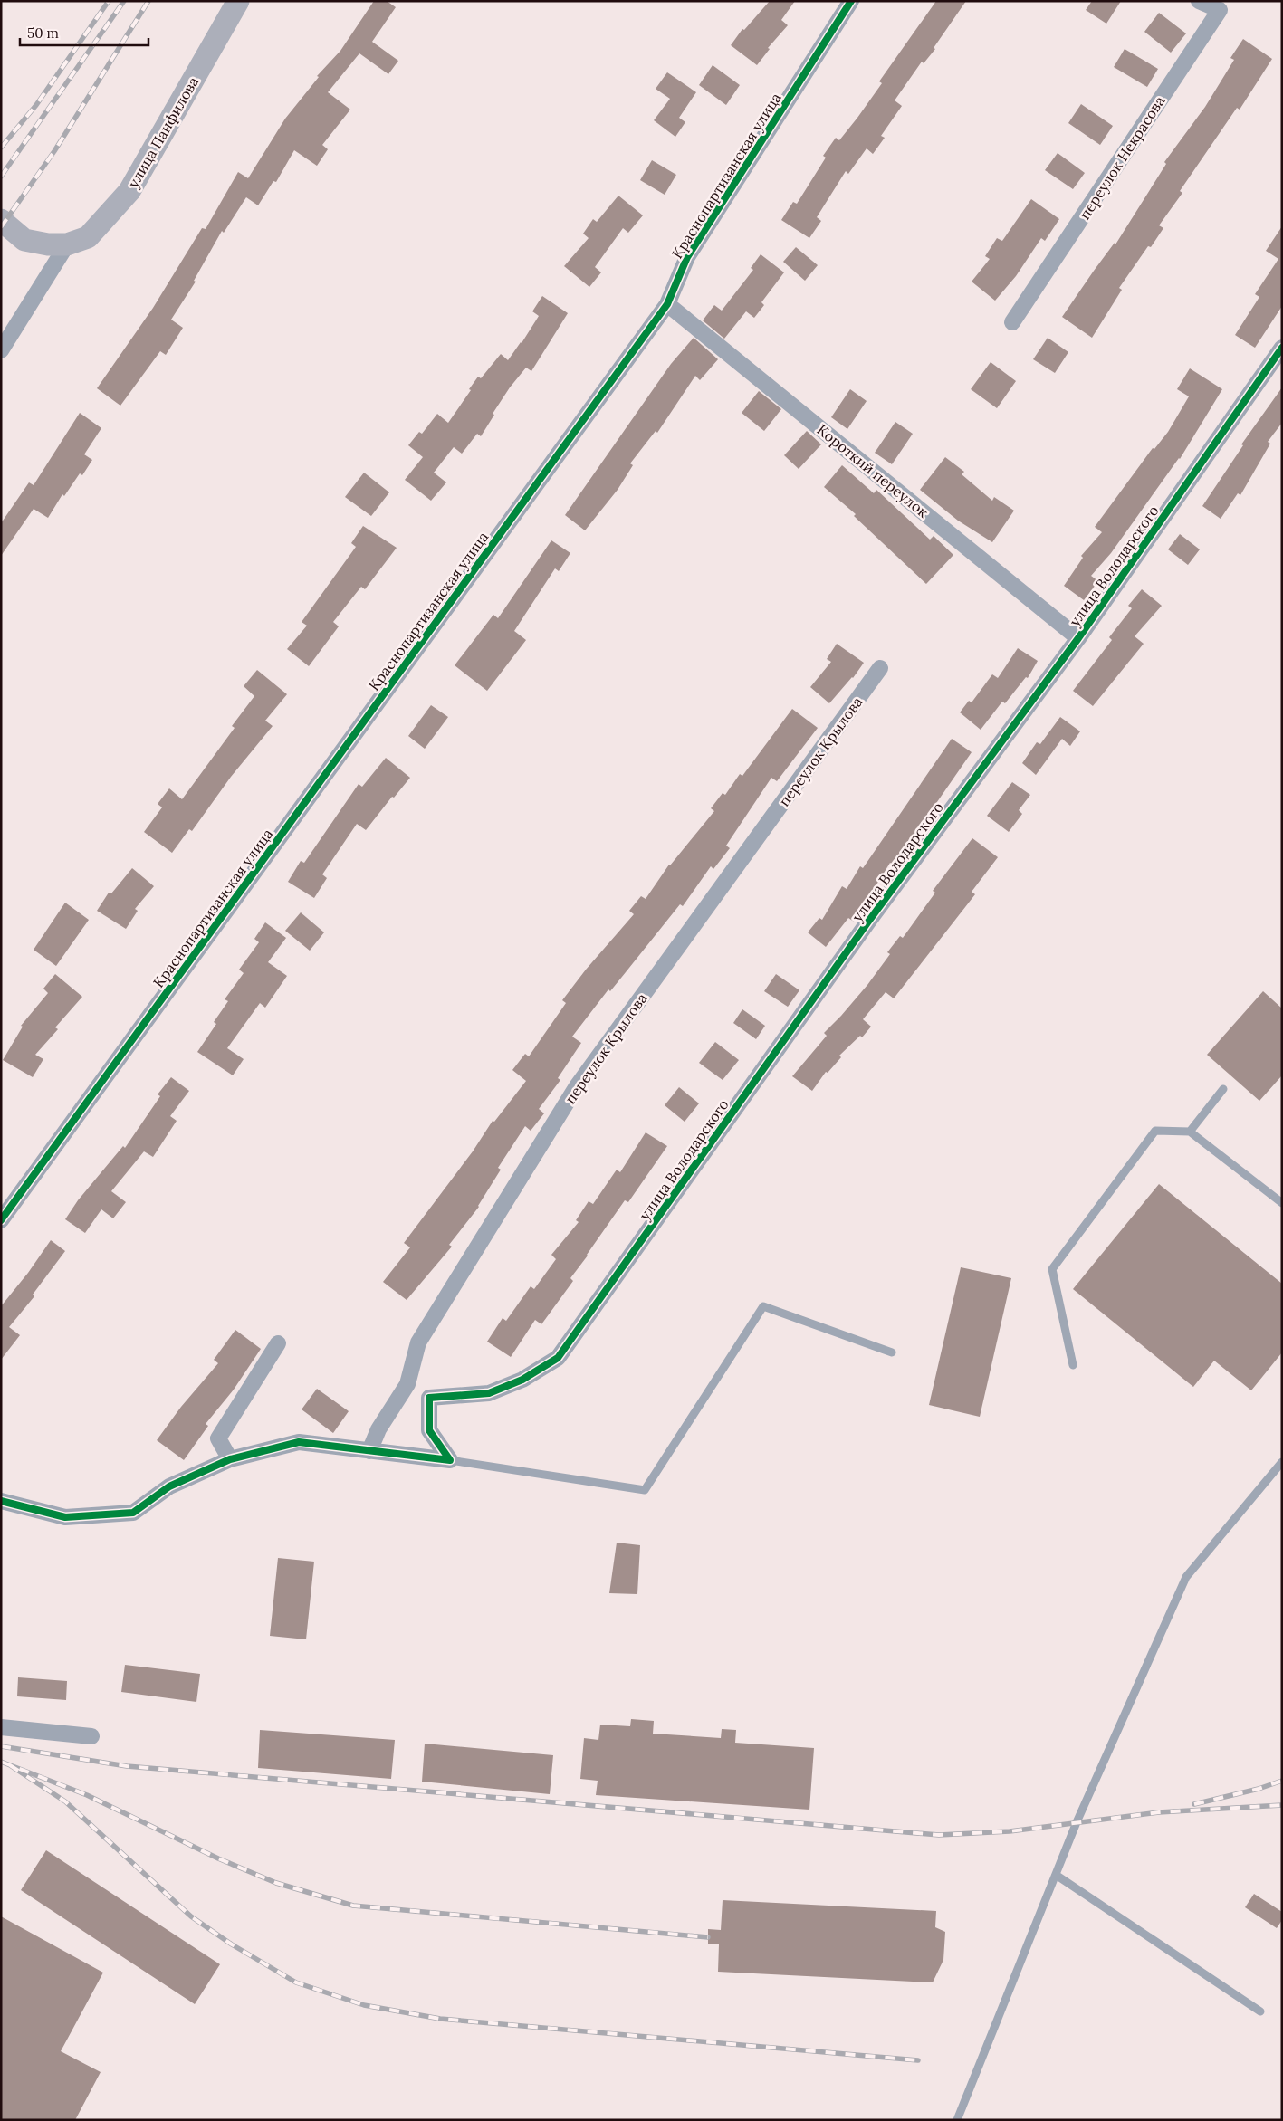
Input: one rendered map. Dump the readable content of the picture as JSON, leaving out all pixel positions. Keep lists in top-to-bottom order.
{
  "streets": {
    "main road": ["улица Панфилова"],
    "street": [
      "переулок Некрасова",
      "Краснопартизанская улица",
      "Короткий переулок",
      "улица Володарского",
      "переулок Крылова"
    ]
  },
  "crossings": [
    ["Краснопартизанская улица", "Короткий переулок"],
    ["Короткий переулок", "улица Володарского"]
  ],
  "scale_bar": "50 m"
}
